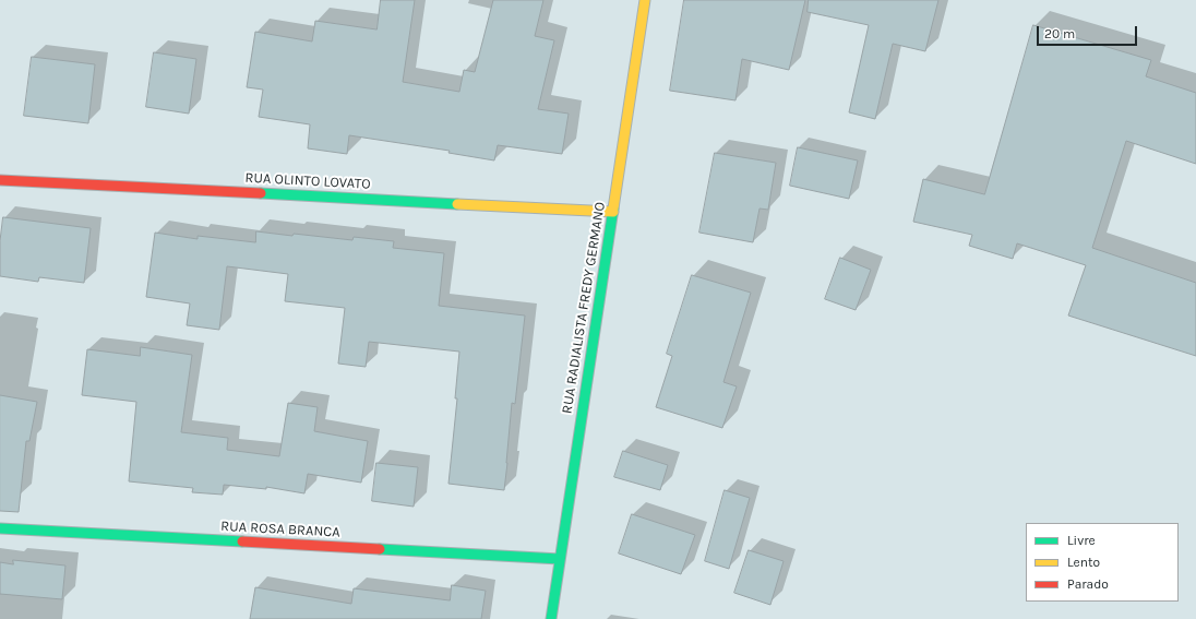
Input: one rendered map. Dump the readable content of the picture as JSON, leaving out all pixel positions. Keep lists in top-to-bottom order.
{
  "streets": {
    "street": ["RUA OLINTO LOVATO", "RUA RADIALISTA FREDY GERMANO", "RUA ROSA BRANCA"]
  },
  "crossings": [
    ["RUA OLINTO LOVATO", "RUA RADIALISTA FREDY GERMANO"],
    ["RUA RADIALISTA FREDY GERMANO", "RUA ROSA BRANCA"]
  ],
  "legend": ["Livre", "Lento", "Parado"],
  "scale_bar": "20 m"
}
